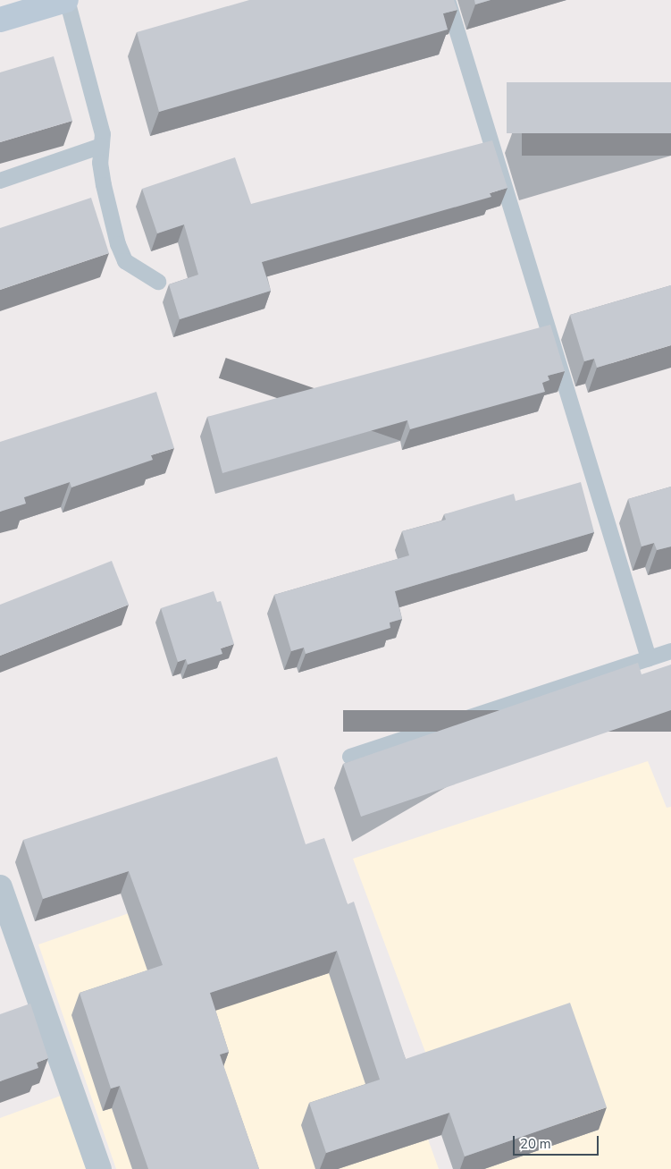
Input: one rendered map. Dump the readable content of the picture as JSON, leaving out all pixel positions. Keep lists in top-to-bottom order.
{
  "scale_bar": "20 m"
}
